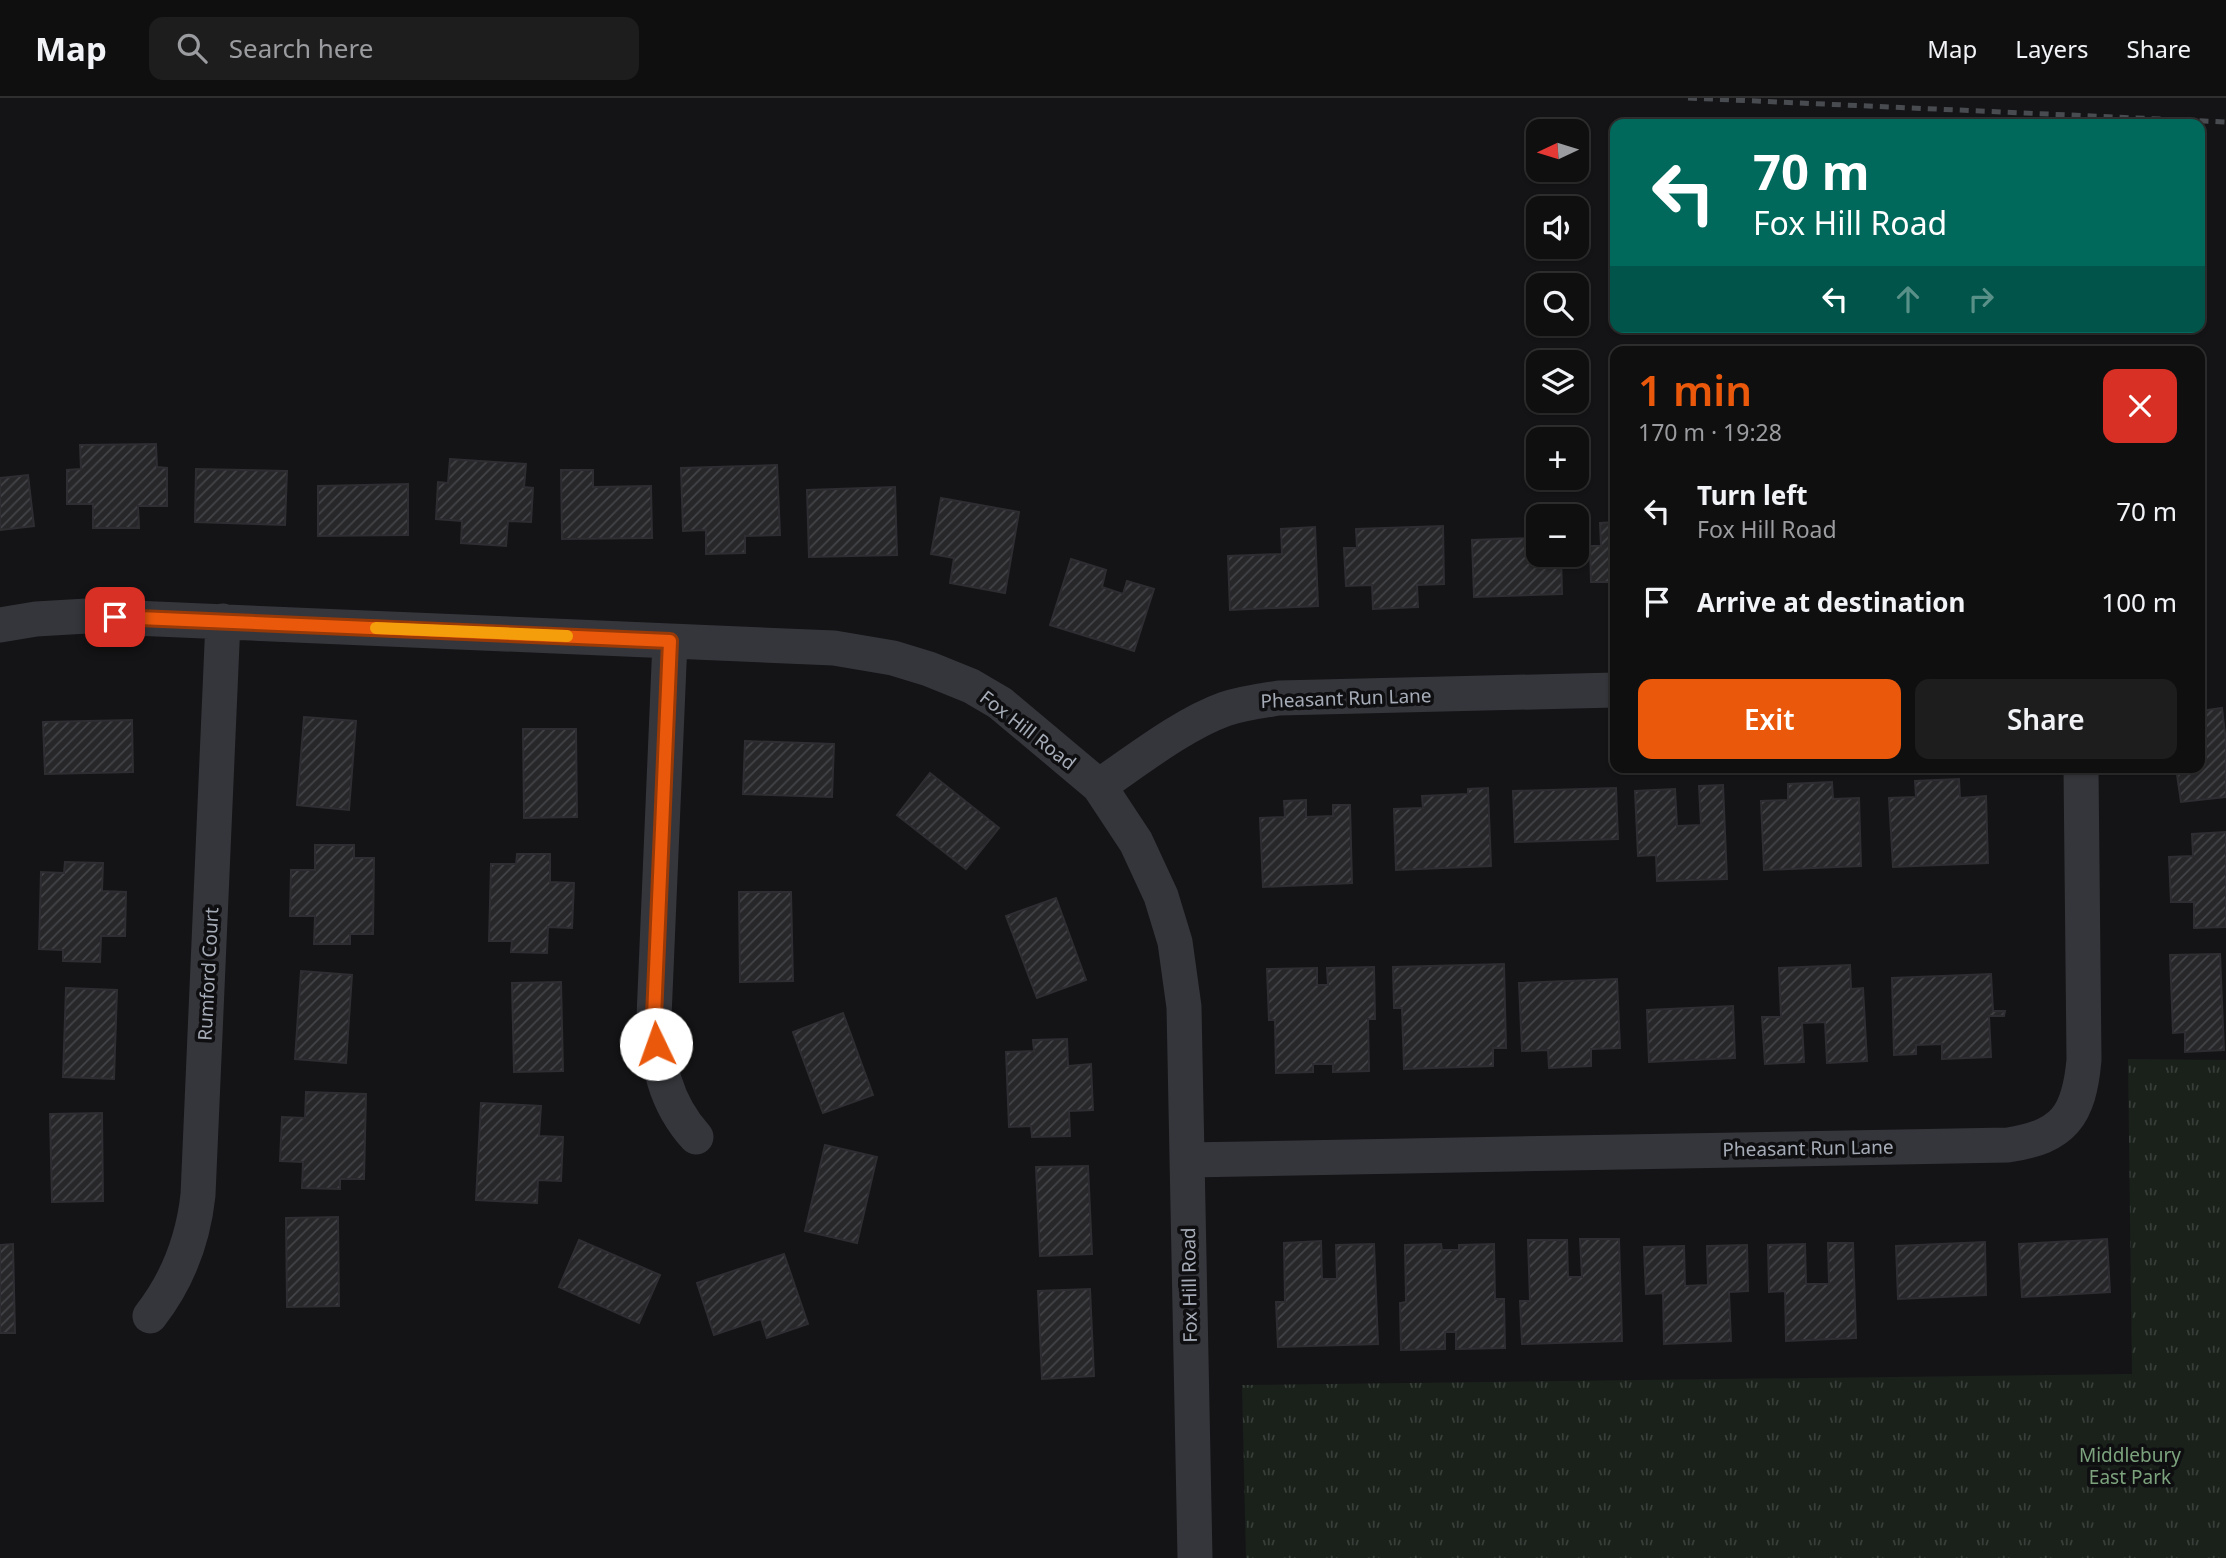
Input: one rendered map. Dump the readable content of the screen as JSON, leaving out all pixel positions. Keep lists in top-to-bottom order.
{
  "streets": {
    "street": ["Pheasant Run Lane", "Fox Hill Road", "Rumford Court"]
  },
  "crossings": [
    ["Pheasant Run Lane", "Fox Hill Road"],
    ["Fox Hill Road", "Rumford Court"]
  ],
  "parks": ["Middlebury East Park"],
  "north": "left",
  "page": {
    "header": "Map",
    "search": "Search here",
    "nav": ["Map", "Layers", "Share"],
    "map_buttons": ["+", "−"],
    "turn": ["70 m", "Fox Hill Road"],
    "heading": ["1 min", "170 m · 19:28"],
    "list": [
      {
        "name": "Turn left",
        "note": "Fox Hill Road",
        "value": "70 m"
      },
      {
        "name": "Arrive at destination",
        "value": "100 m"
      }
    ],
    "buttons": ["Exit", "Share"]
  }
}
